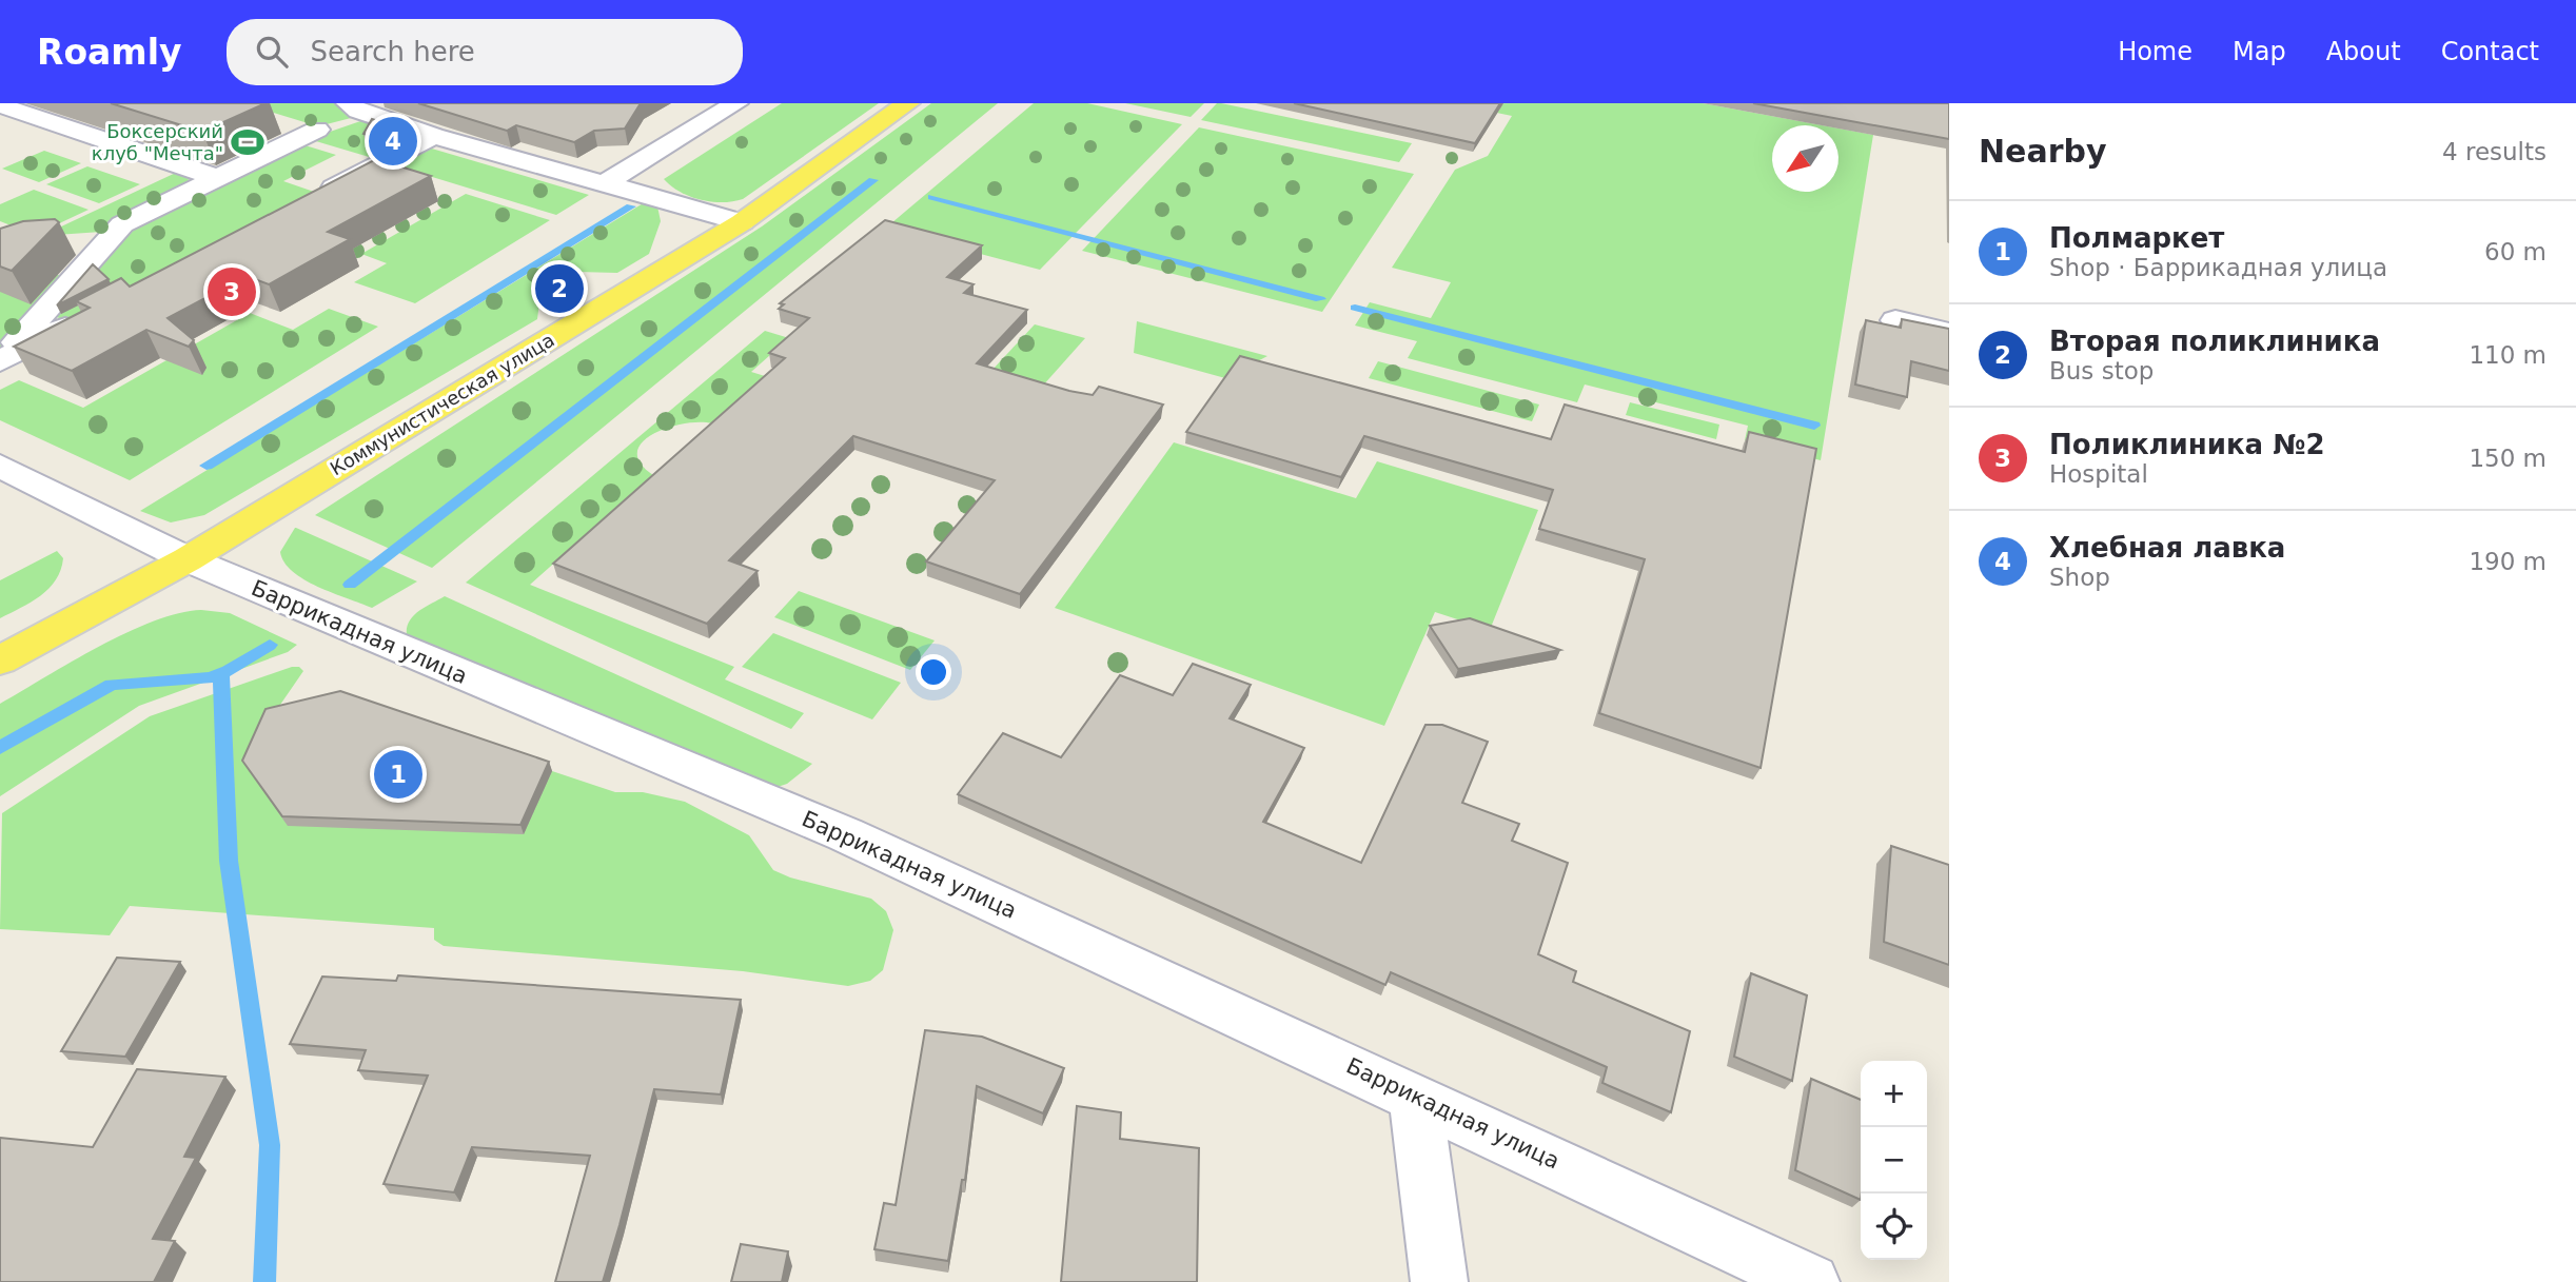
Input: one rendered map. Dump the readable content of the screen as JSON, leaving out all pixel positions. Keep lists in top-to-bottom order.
{
  "streets": {
    "main road": ["Коммунистическая улица"],
    "street": ["Баррикадная улица"]
  },
  "crossings": [
    ["Коммунистическая улица", "Баррикадная улица"]
  ],
  "places": {
    "sports": ["Боксерский клуб \"Мечта\""]
  },
  "north": "bottom left",
  "page": {
    "header": "Roamly",
    "search": "Search here",
    "nav": [
      "Home",
      "Map",
      "About",
      "Contact"
    ],
    "heading": ["Nearby", "4 results"],
    "pins": [
      "4",
      "2",
      "3",
      "1"
    ],
    "list": [
      {
        "mark": "1",
        "name": "Полмаркет",
        "note": "Shop · Баррикадная улица",
        "value": "60 m"
      },
      {
        "mark": "2",
        "name": "Вторая поликлиника",
        "note": "Bus stop",
        "value": "110 m"
      },
      {
        "mark": "3",
        "name": "Поликлиника №2",
        "note": "Hospital",
        "value": "150 m"
      },
      {
        "mark": "4",
        "name": "Хлебная лавка",
        "note": "Shop",
        "value": "190 m"
      }
    ],
    "map_buttons": ["+", "−"]
  }
}
